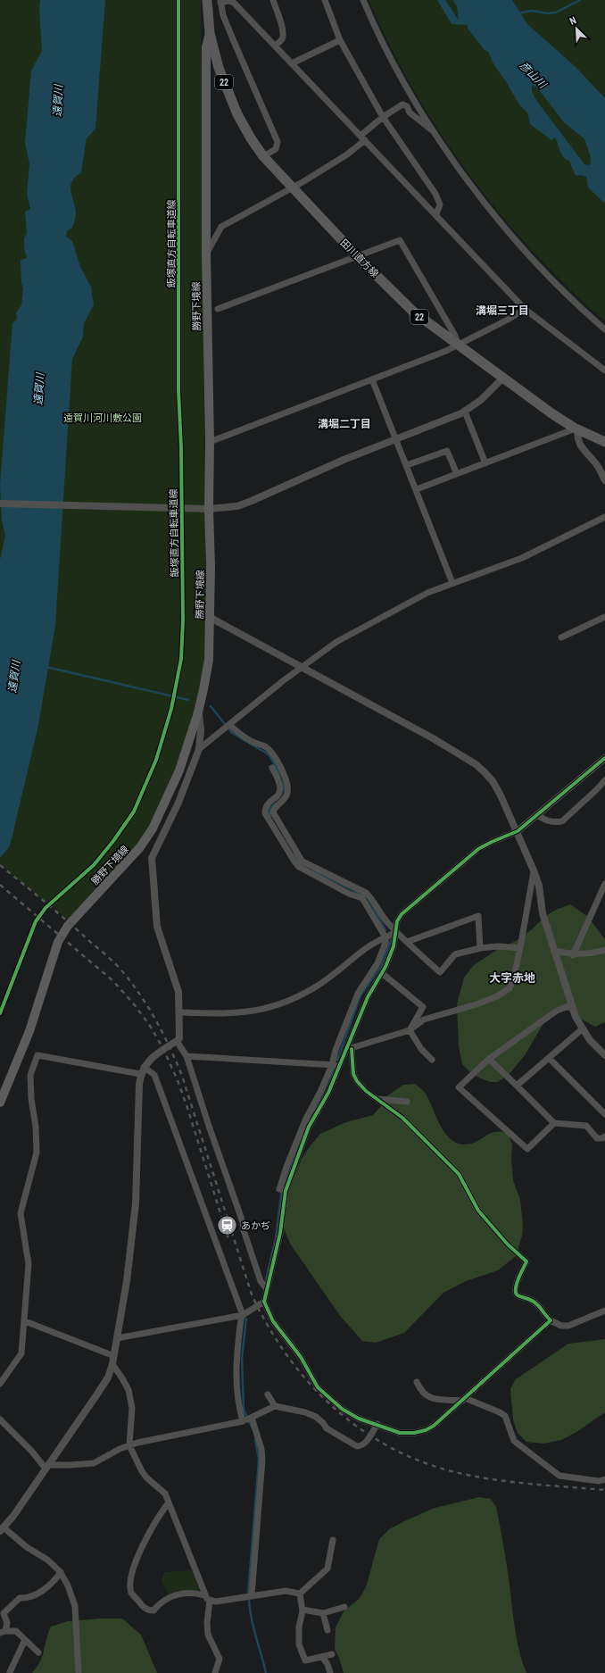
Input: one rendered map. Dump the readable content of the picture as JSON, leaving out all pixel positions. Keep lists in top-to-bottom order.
{
  "streets": {
    "main road": ["22", "田川直方線", "勝野下境線"],
    "cycle path": ["飯塚直方自転車道線"]
  },
  "crossings": [
    ["田川直方線", "勝野下境線"]
  ],
  "districts": ["溝堀三丁目", "溝堀二丁目", "大字赤地"],
  "water": ["彦山川", "遠賀川"],
  "parks": ["遠賀川河川敷公園"],
  "places": {
    "station": ["あかぢ"]
  },
  "north": "top left"
}
